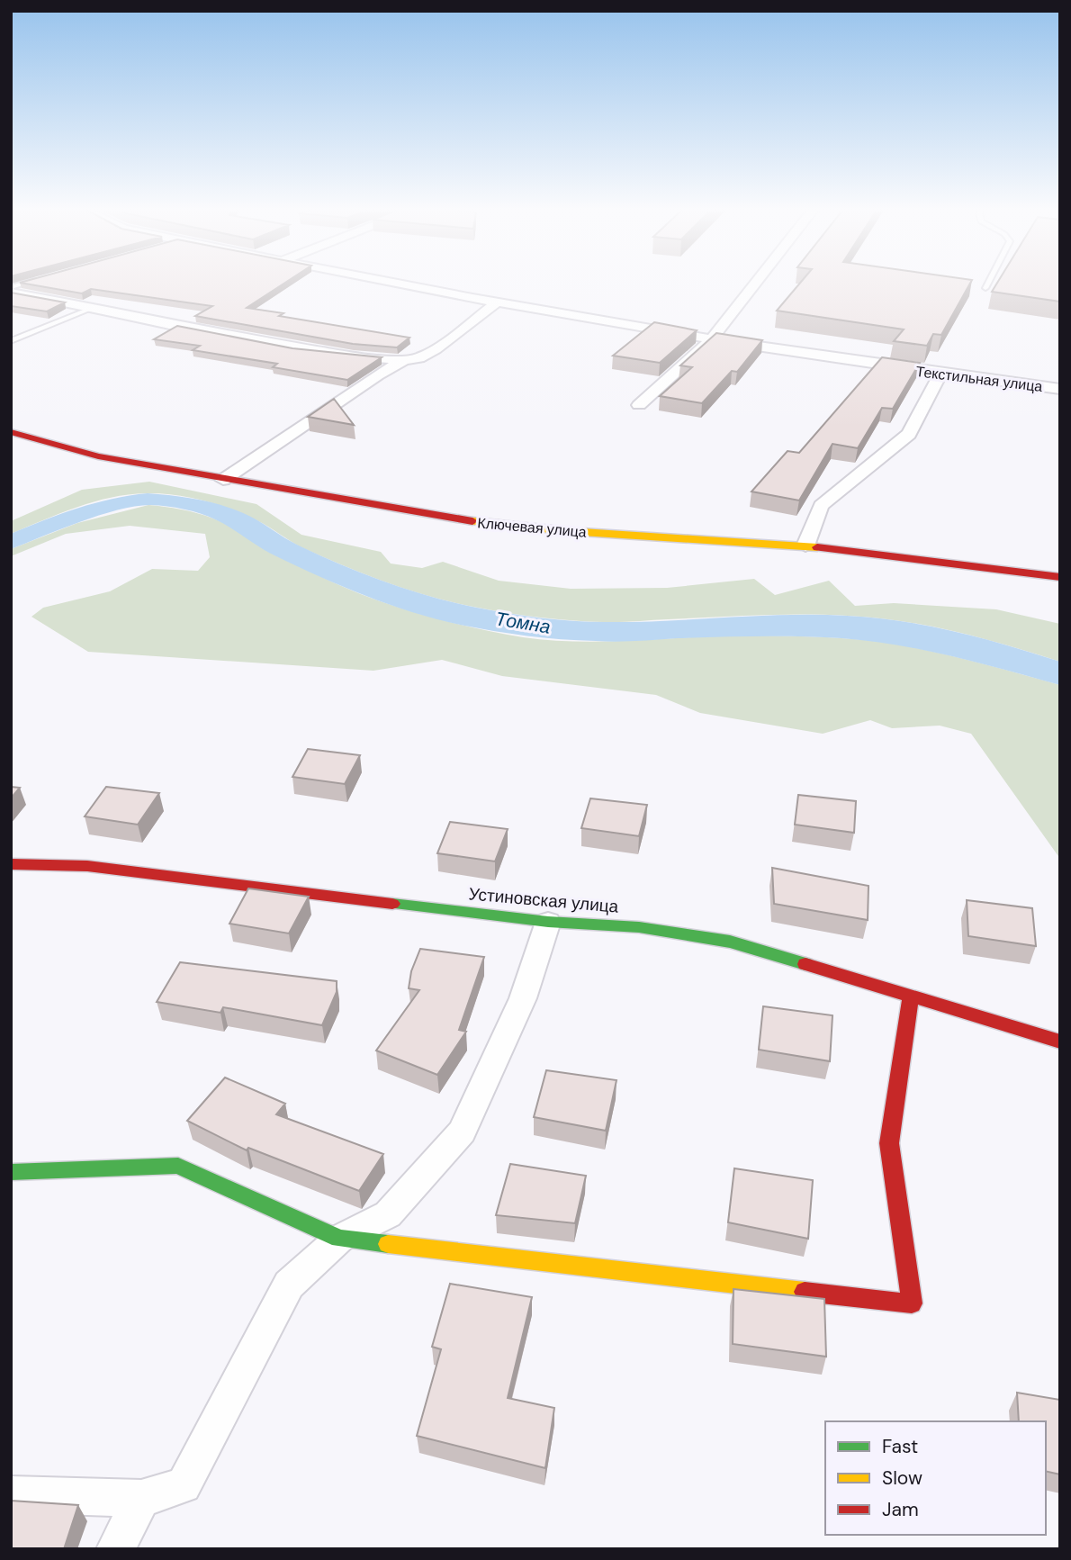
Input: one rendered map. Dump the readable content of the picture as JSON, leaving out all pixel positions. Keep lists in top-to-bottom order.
{
  "streets": {
    "street": ["Текстильная улица", "Ключевая улица", "Устиновская улица"]
  },
  "water": ["Томна"],
  "legend": ["Fast", "Slow", "Jam"]
}
